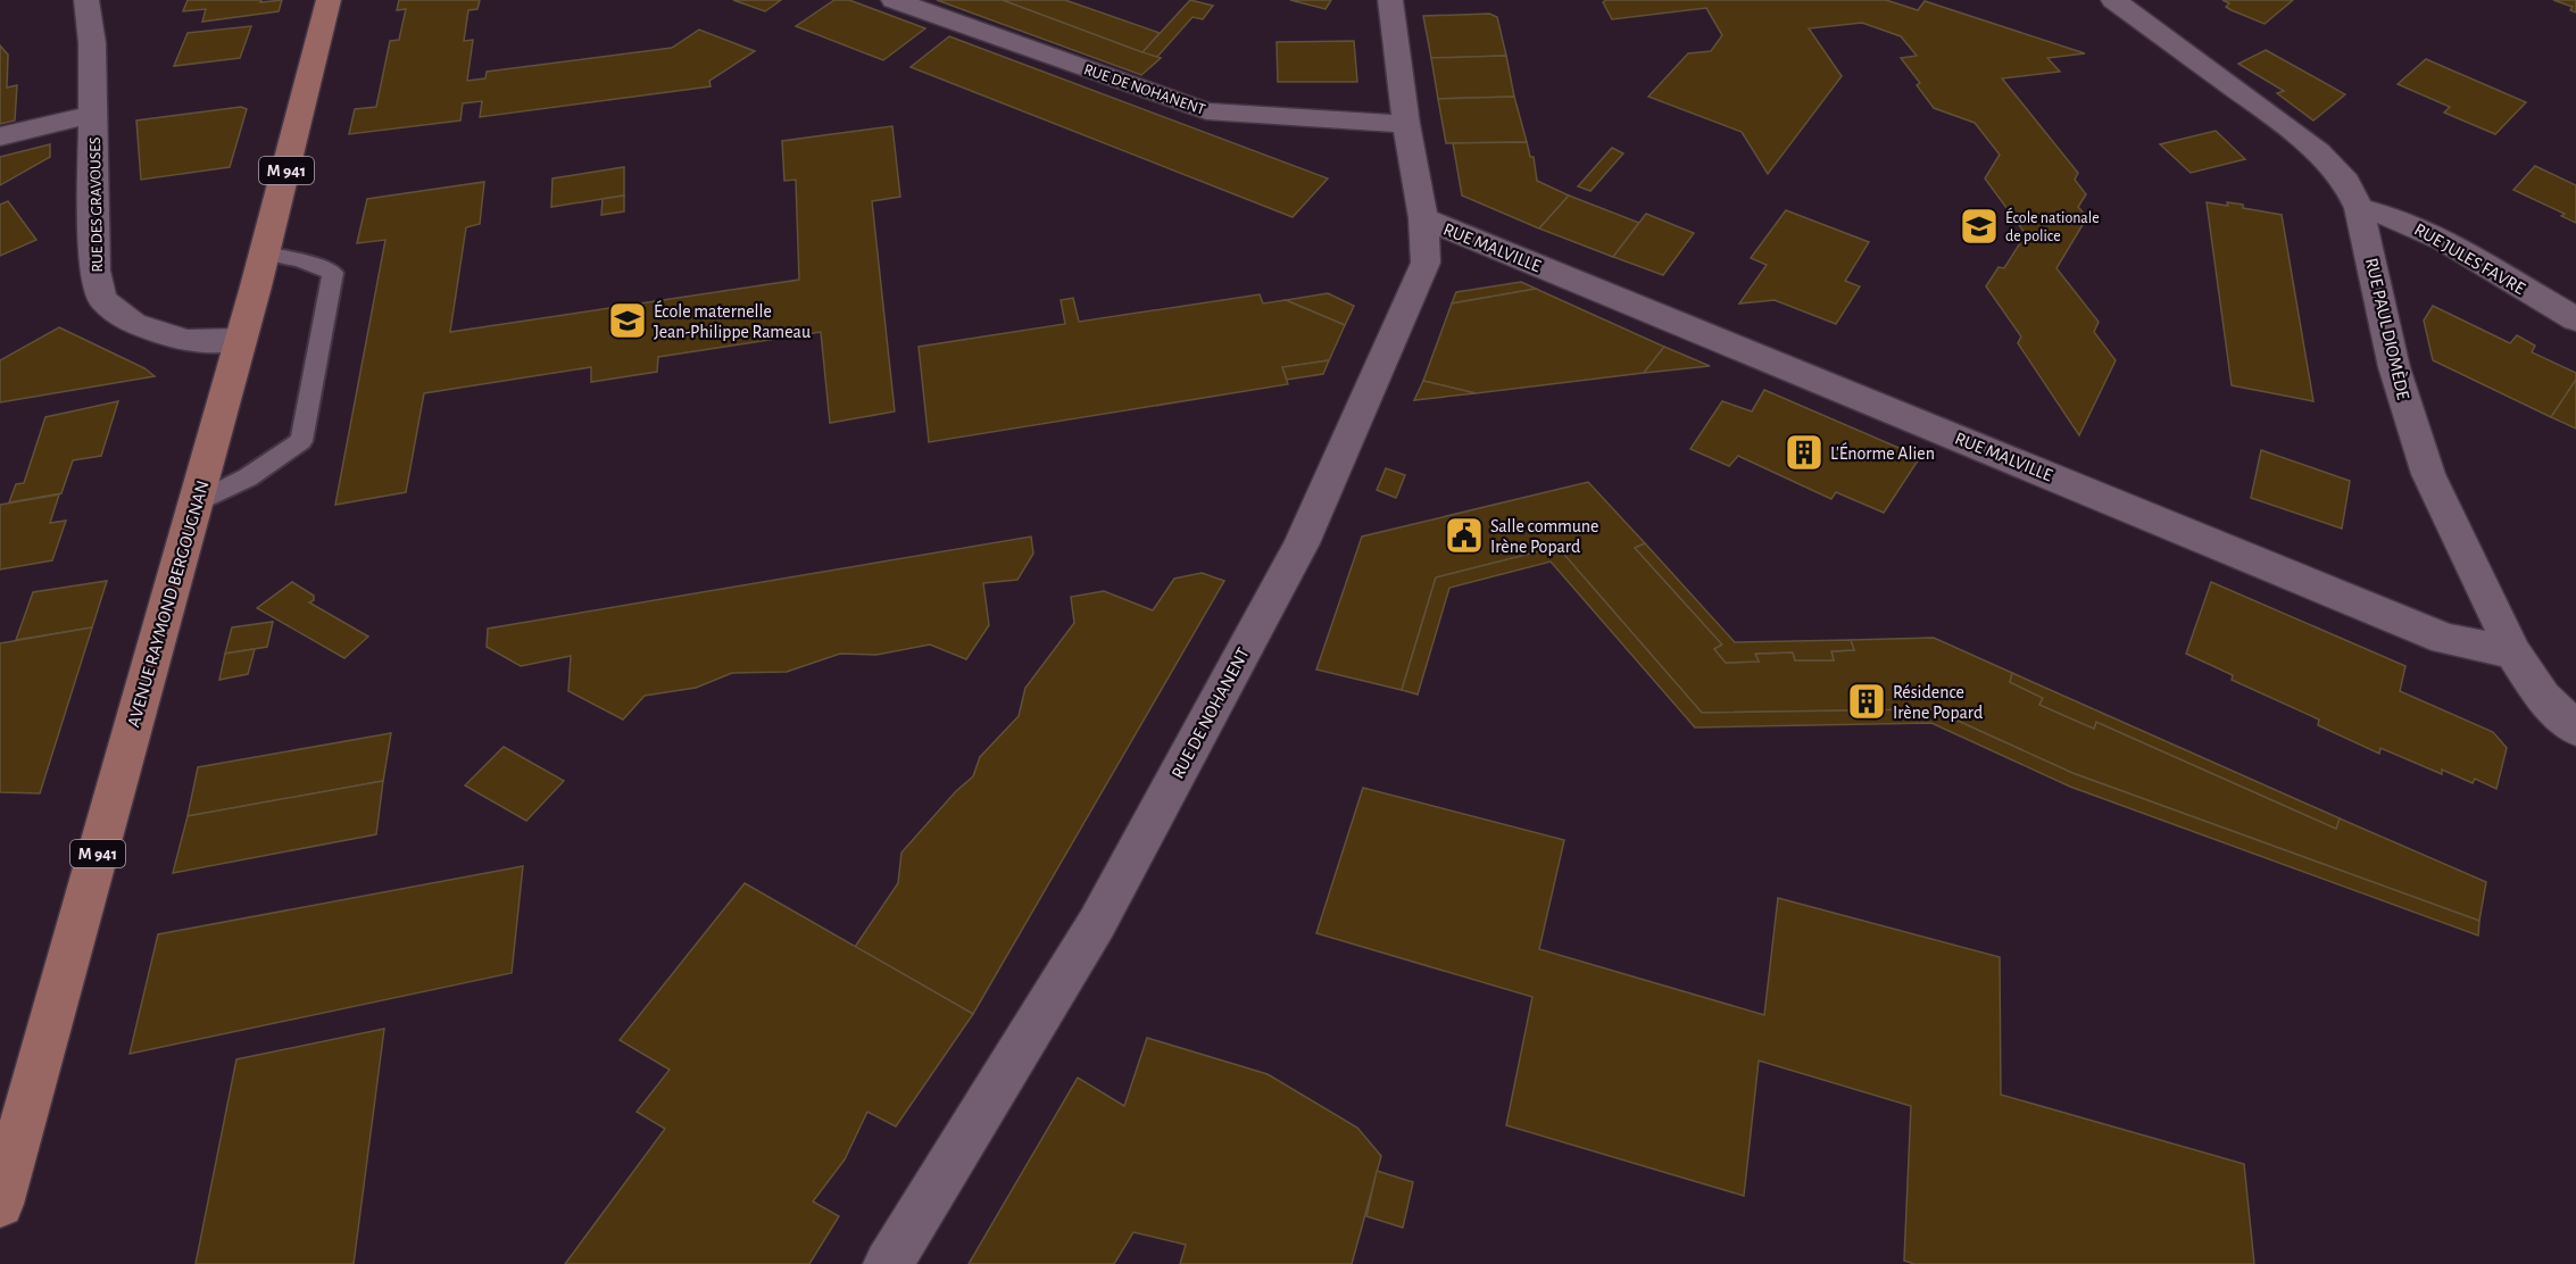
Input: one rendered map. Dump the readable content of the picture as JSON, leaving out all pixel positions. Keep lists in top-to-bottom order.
{
  "streets": {
    "main road": ["M 941", "AVENUE RAYMOND BERGOUGNAN"],
    "street": [
      "RUE DE NOHANENT",
      "RUE DES GRAVOUSES",
      "RUE MALVILLE",
      "RUE JULES FAVRE",
      "RUE PAUL DIOMÈDE"
    ]
  },
  "crossings": [
    ["RUE DE NOHANENT", "RUE MALVILLE"],
    ["RUE DES GRAVOUSES", "AVENUE RAYMOND BERGOUGNAN"],
    ["RUE MALVILLE", "RUE PAUL DIOMÈDE"],
    ["RUE JULES FAVRE", "RUE PAUL DIOMÈDE"]
  ],
  "places": {
    "school or university": ["École nationale de police", "École maternelle Jean-Philippe Rameau"],
    "building": ["L'Énorme Alien", "Résidence Irène Popard"],
    "public building": ["Salle commune Irène Popard"]
  }
}
